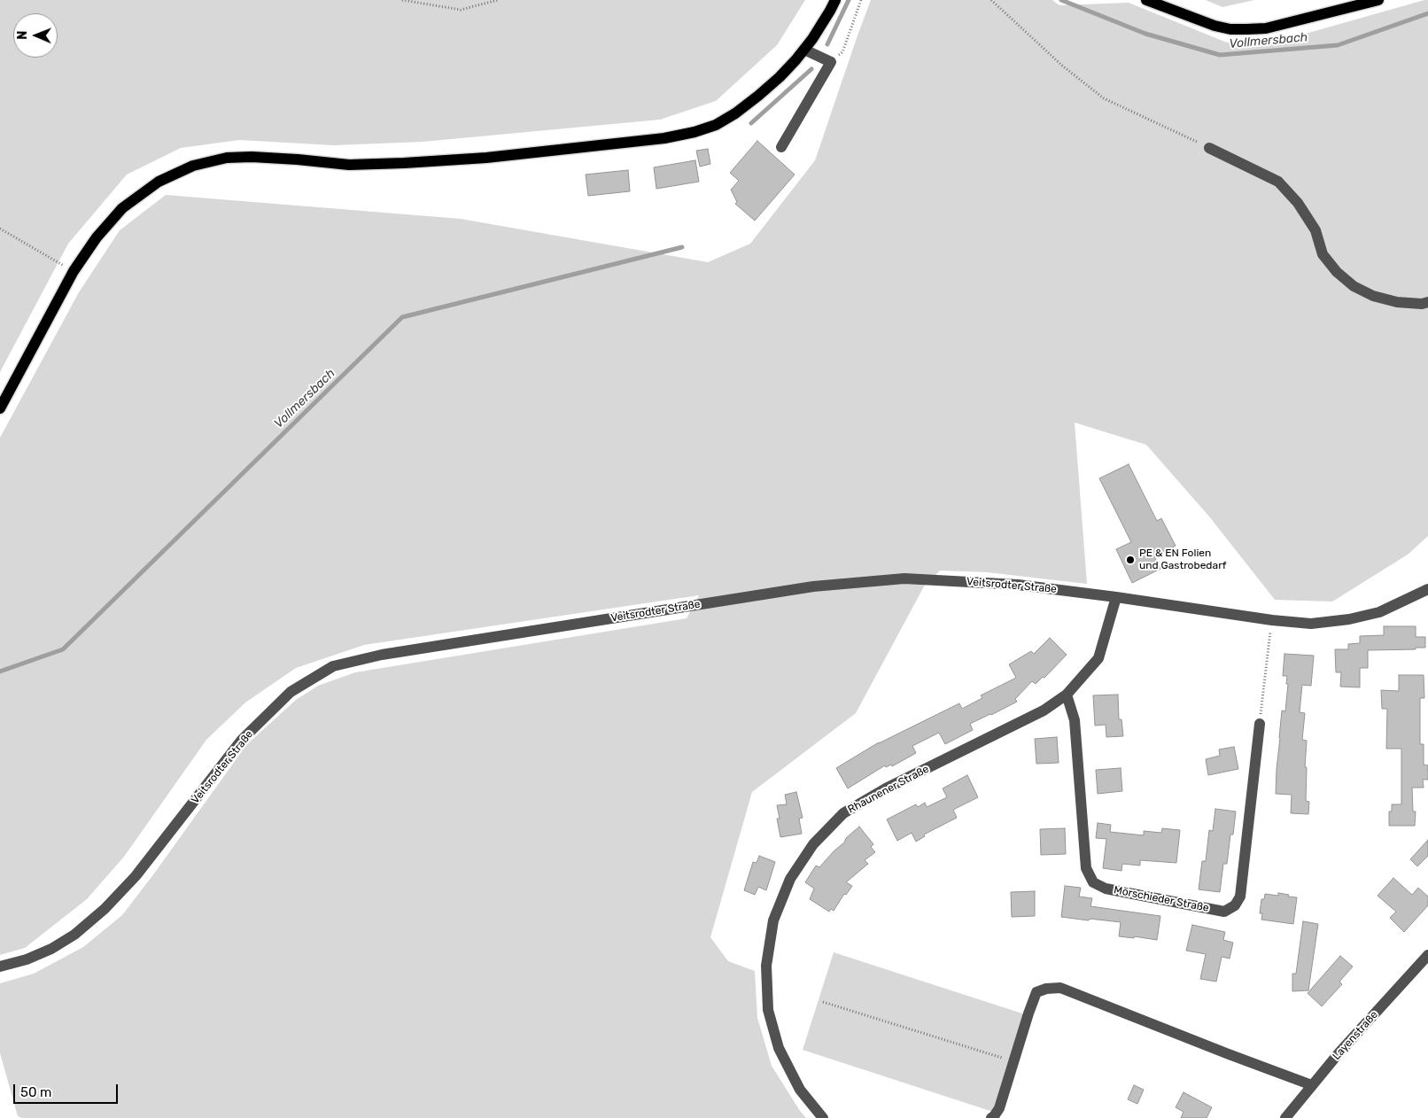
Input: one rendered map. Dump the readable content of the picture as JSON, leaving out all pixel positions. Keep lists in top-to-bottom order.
{
  "streets": {
    "street": [
      "Veitsrodter Straße",
      "Rhaunener Straße",
      "Mörschieder Straße",
      "Layenstraße"
    ]
  },
  "crossings": [
    ["Veitsrodter Straße", "Rhaunener Straße"],
    ["Rhaunener Straße", "Mörschieder Straße"]
  ],
  "water": ["Vollmersbach"],
  "places": ["PE & EN Folien und Gastrobedarf"],
  "scale_bar": "50 m",
  "north": "left"
}
